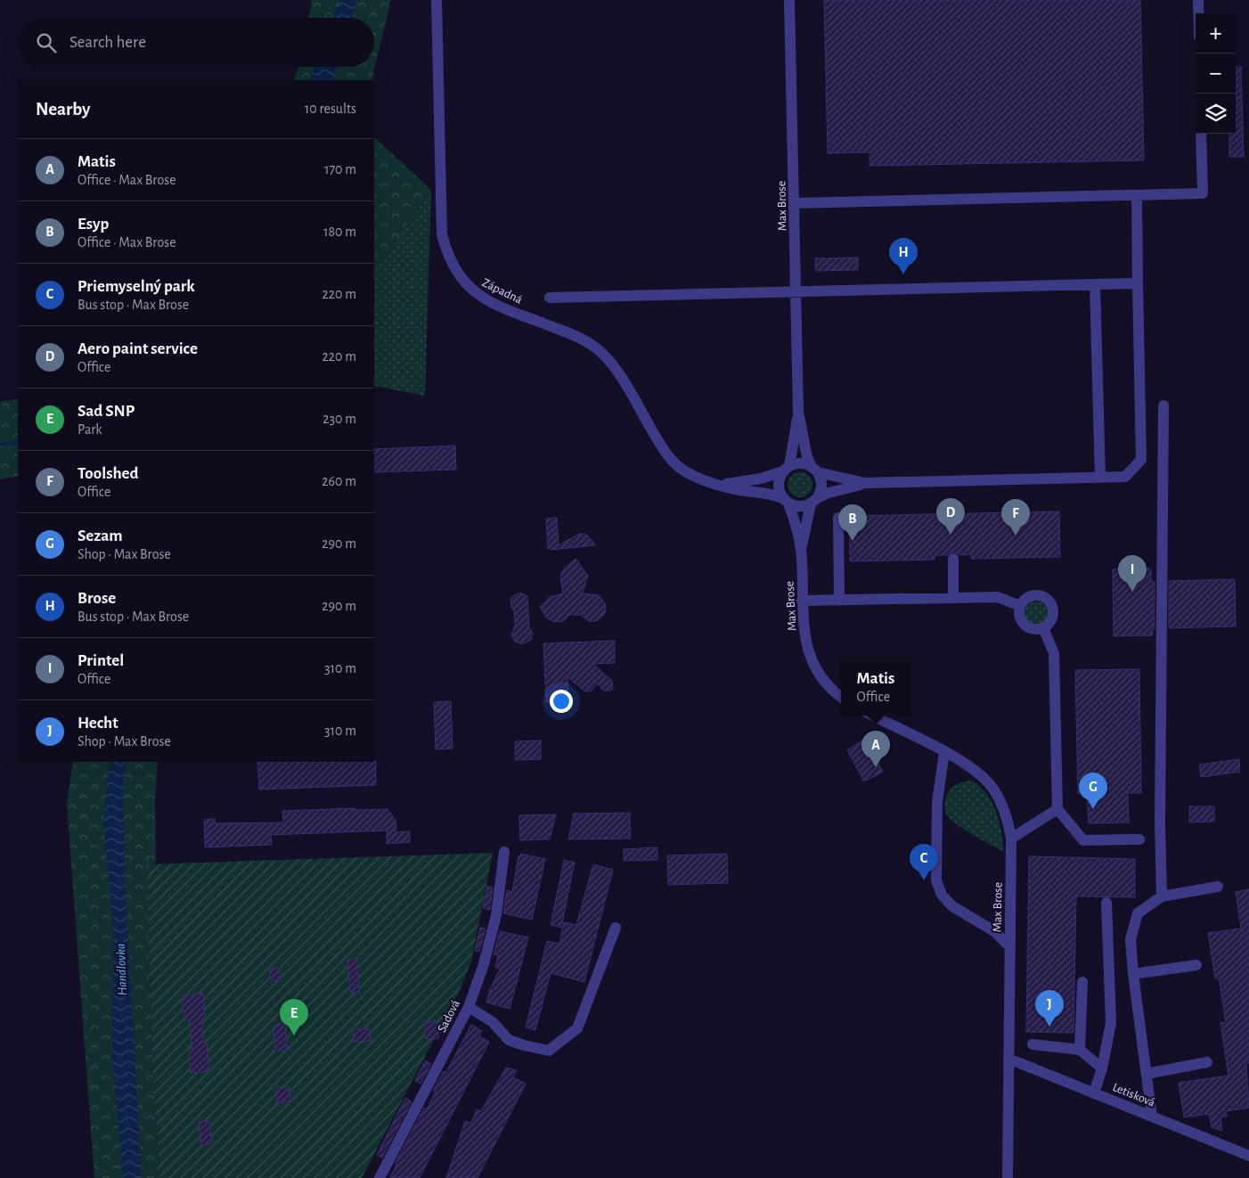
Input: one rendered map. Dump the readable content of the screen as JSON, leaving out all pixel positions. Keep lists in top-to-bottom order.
{
  "streets": {
    "street": [
      "Max Brose",
      "Západná",
      "Sadová",
      "Letisková"
    ]
  },
  "crossings": [
    ["Max Brose", "Západná"],
    ["Max Brose", "Letisková"]
  ],
  "water": ["Handlovka"],
  "page": {
    "map_buttons": ["+", "−"],
    "search": "Search here",
    "heading": ["Nearby", "10 results"],
    "list": [
      {
        "mark": "A",
        "name": "Matis",
        "note": "Office · Max Brose",
        "value": "170 m"
      },
      {
        "mark": "B",
        "name": "Esyp",
        "note": "Office · Max Brose",
        "value": "180 m"
      },
      {
        "mark": "C",
        "name": "Priemyselný park",
        "note": "Bus stop · Max Brose",
        "value": "220 m"
      },
      {
        "mark": "D",
        "name": "Aero paint service",
        "note": "Office",
        "value": "220 m"
      },
      {
        "mark": "E",
        "name": "Sad SNP",
        "note": "Park",
        "value": "230 m"
      },
      {
        "mark": "F",
        "name": "Toolshed",
        "note": "Office",
        "value": "260 m"
      },
      {
        "mark": "G",
        "name": "Sezam",
        "note": "Shop · Max Brose",
        "value": "290 m"
      },
      {
        "mark": "H",
        "name": "Brose",
        "note": "Bus stop · Max Brose",
        "value": "290 m"
      },
      {
        "mark": "I",
        "name": "Printel",
        "note": "Office",
        "value": "310 m"
      },
      {
        "mark": "J",
        "name": "Hecht",
        "note": "Shop · Max Brose",
        "value": "310 m"
      }
    ],
    "pins": [
      "H",
      "D",
      "F",
      "B",
      "I",
      "A",
      "G",
      "C",
      "J",
      "E"
    ],
    "popup": ["Matis", "Office"]
  }
}
